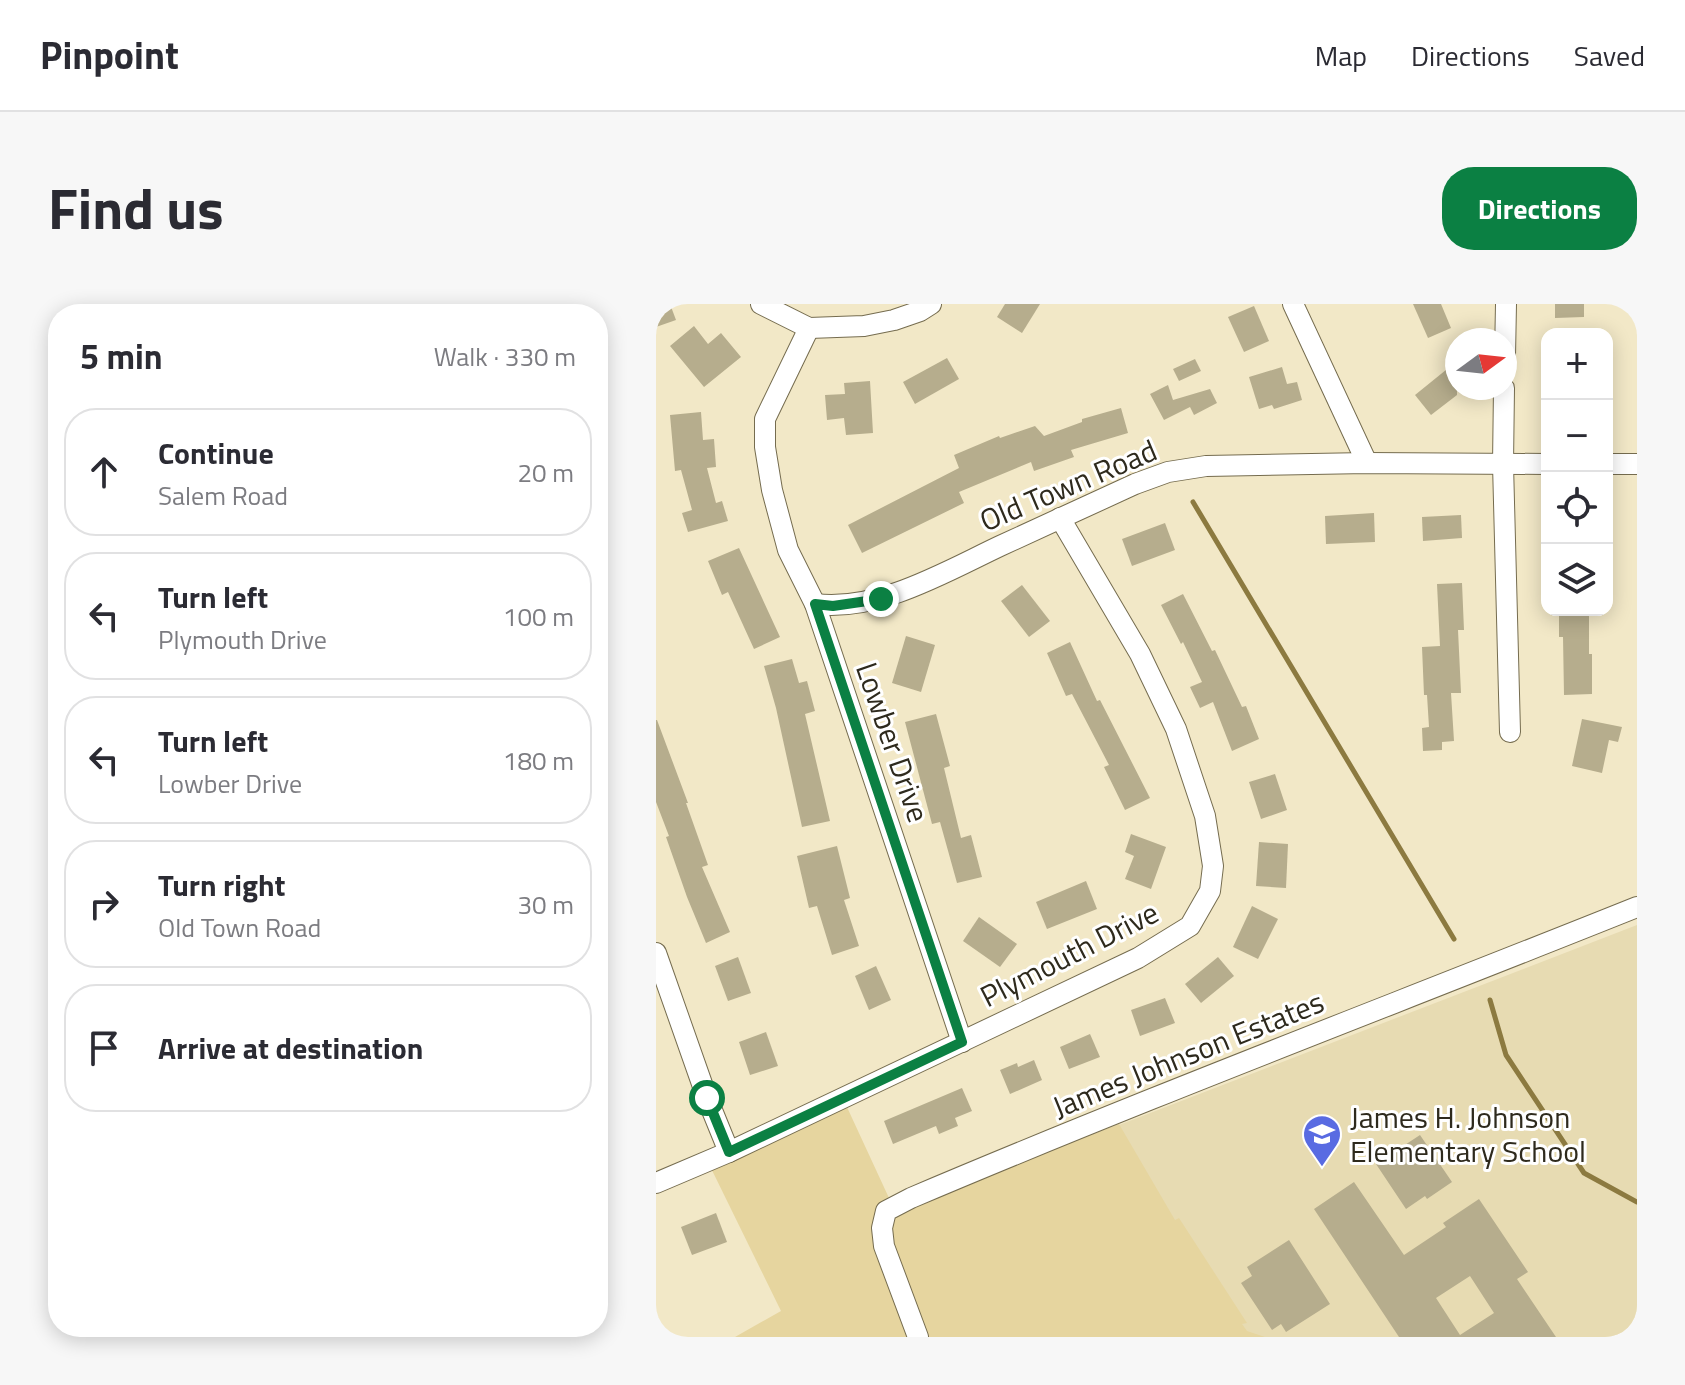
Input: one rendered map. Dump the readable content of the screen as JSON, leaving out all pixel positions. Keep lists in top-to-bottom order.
{
  "streets": {
    "street": [
      "Old Town Road",
      "Lowber Drive",
      "Plymouth Drive",
      "James Johnson Estates"
    ]
  },
  "crossings": [
    ["Old Town Road", "Lowber Drive"],
    ["Old Town Road", "Plymouth Drive"],
    ["Lowber Drive", "Plymouth Drive"]
  ],
  "places": {
    "school or university": ["James H. Johnson Elementary School"]
  },
  "north": "right",
  "page": {
    "header": "Pinpoint",
    "nav": ["Map", "Directions", "Saved"],
    "title": "Find us",
    "buttons": "Directions",
    "heading": ["5 min", "Walk · 330 m"],
    "map_buttons": ["+", "−"],
    "list": [
      ["Continue", "Salem Road", "20 m"],
      ["Turn left", "Plymouth Drive", "100 m"],
      ["Turn left", "Lowber Drive", "180 m"],
      ["Turn right", "Old Town Road", "30 m"],
      "Arrive at destination"
    ]
  }
}
